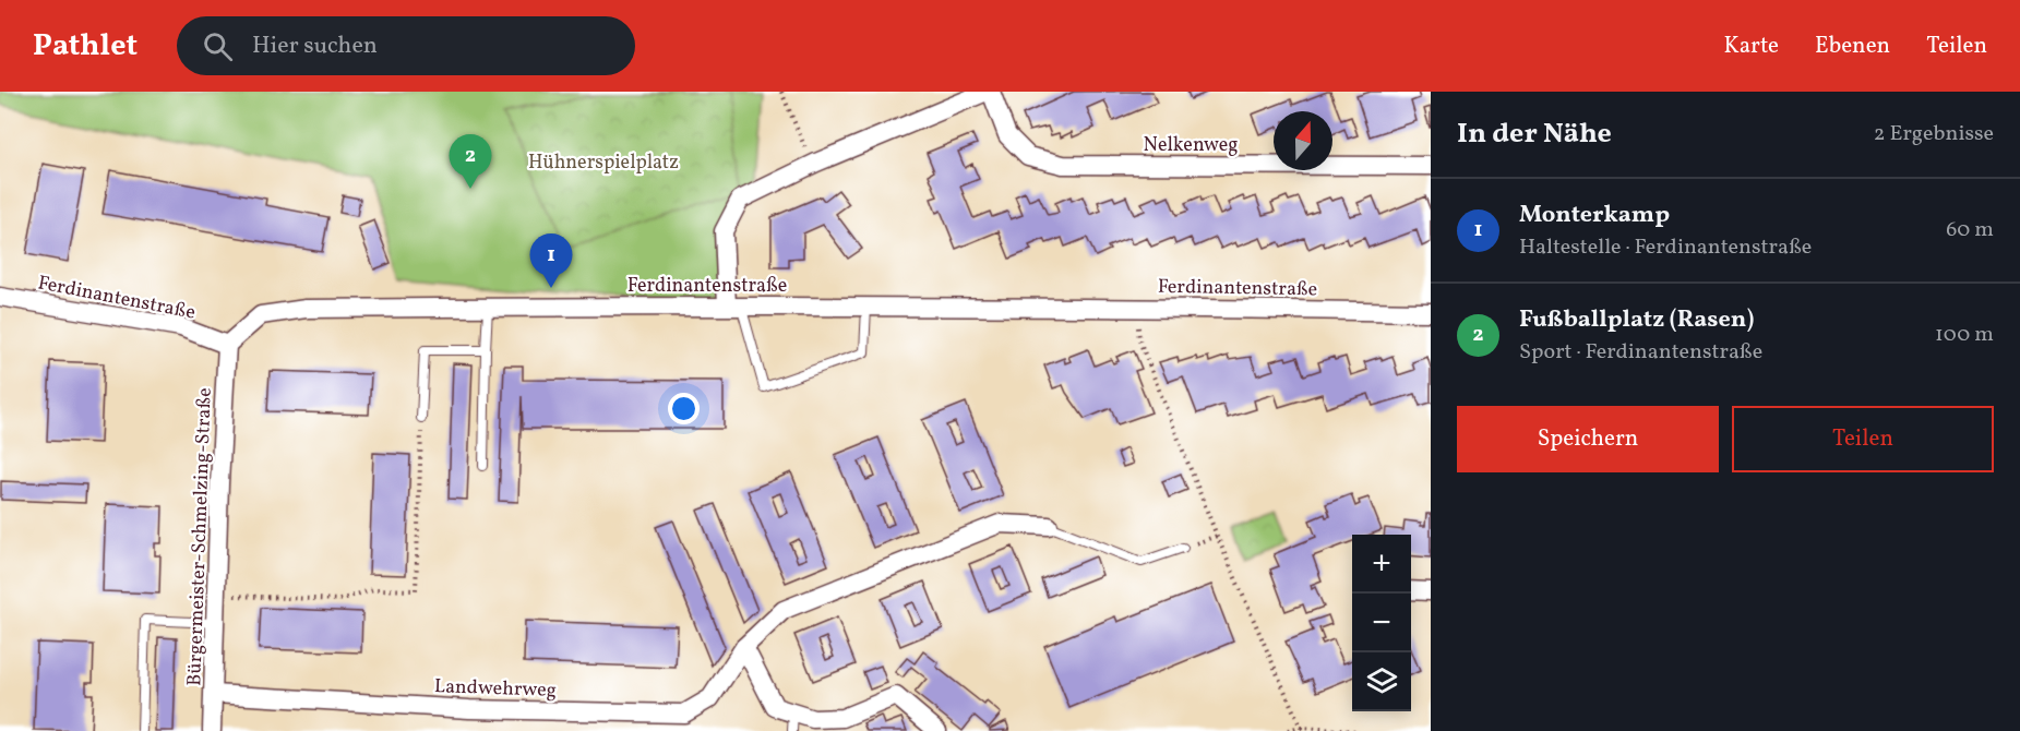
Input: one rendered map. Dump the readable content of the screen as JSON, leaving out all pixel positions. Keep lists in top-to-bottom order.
{
  "streets": {
    "street": [
      "Nelkenweg",
      "Ferdinantenstraße",
      "Bürgermeister-Schmelzing-Straße",
      "Landwehrweg"
    ]
  },
  "crossings": [
    ["Ferdinantenstraße", "Bürgermeister-Schmelzing-Straße"],
    ["Bürgermeister-Schmelzing-Straße", "Landwehrweg"]
  ],
  "parks": ["Hühnerspielplatz"],
  "north": "top",
  "page": {
    "header": "Pathlet",
    "search": "Hier suchen",
    "nav": ["Karte", "Ebenen", "Teilen"],
    "heading": ["In der Nähe", "2 Ergebnisse"],
    "pins": ["2", "1"],
    "list": [
      {
        "mark": "1",
        "name": "Monterkamp",
        "note": "Haltestelle · Ferdinantenstraße",
        "value": "60 m"
      },
      {
        "mark": "2",
        "name": "Fußballplatz (Rasen)",
        "note": "Sport · Ferdinantenstraße",
        "value": "100 m"
      }
    ],
    "buttons": ["Speichern", "Teilen"],
    "map_buttons": ["+", "−"]
  }
}
